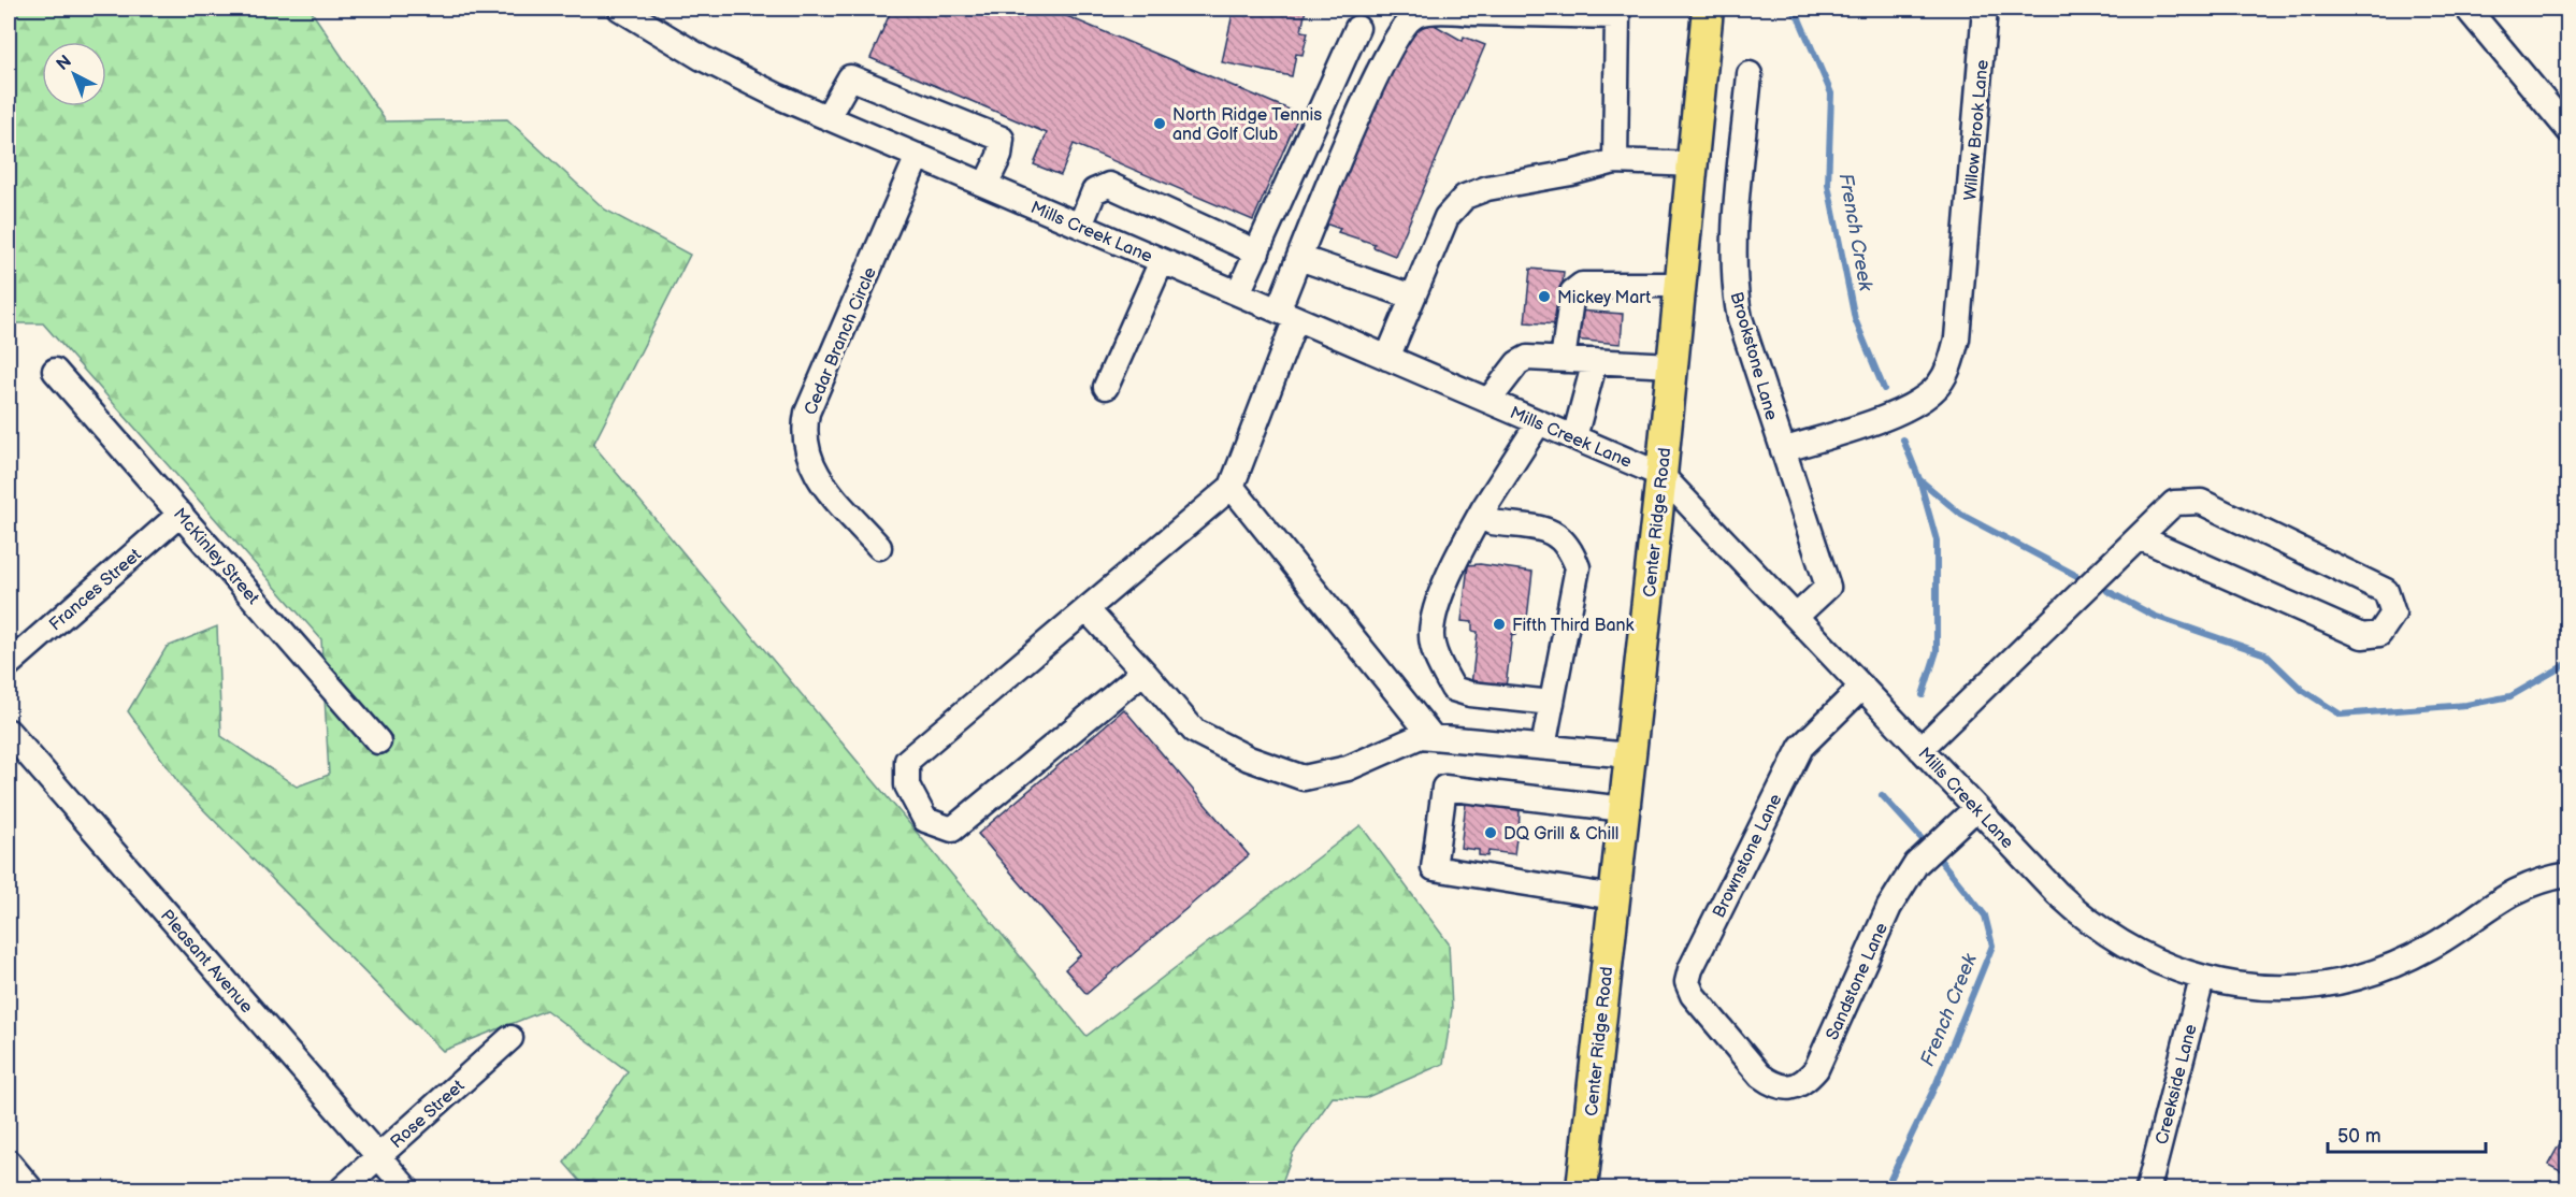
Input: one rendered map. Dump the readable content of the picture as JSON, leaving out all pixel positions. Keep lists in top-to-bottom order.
{
  "streets": {
    "main road": ["Center Ridge Road"],
    "street": [
      "Willow Brook Lane",
      "Mills Creek Lane",
      "Cedar Branch Circle",
      "Brookstone Lane",
      "McKinley Street",
      "Frances Street",
      "Brownstone Lane",
      "Pleasant Avenue",
      "Sandstone Lane",
      "Creekside Lane",
      "Rose Street"
    ]
  },
  "crossings": [
    ["Willow Brook Lane", "Brookstone Lane"],
    ["Mills Creek Lane", "Cedar Branch Circle"],
    ["Mills Creek Lane", "Brookstone Lane"],
    ["Mills Creek Lane", "Center Ridge Road"],
    ["Mills Creek Lane", "Brownstone Lane"],
    ["Mills Creek Lane", "Sandstone Lane"],
    ["Mills Creek Lane", "Creekside Lane"],
    ["McKinley Street", "Frances Street"],
    ["Brownstone Lane", "Sandstone Lane"],
    ["Pleasant Avenue", "Rose Street"]
  ],
  "water": ["French Creek"],
  "places": [
    "North Ridge Tennis and Golf Club",
    "Mickey Mart",
    "Fifth Third Bank",
    "DQ Grill & Chill"
  ],
  "scale_bar": "50 m",
  "north": "top left"
}
